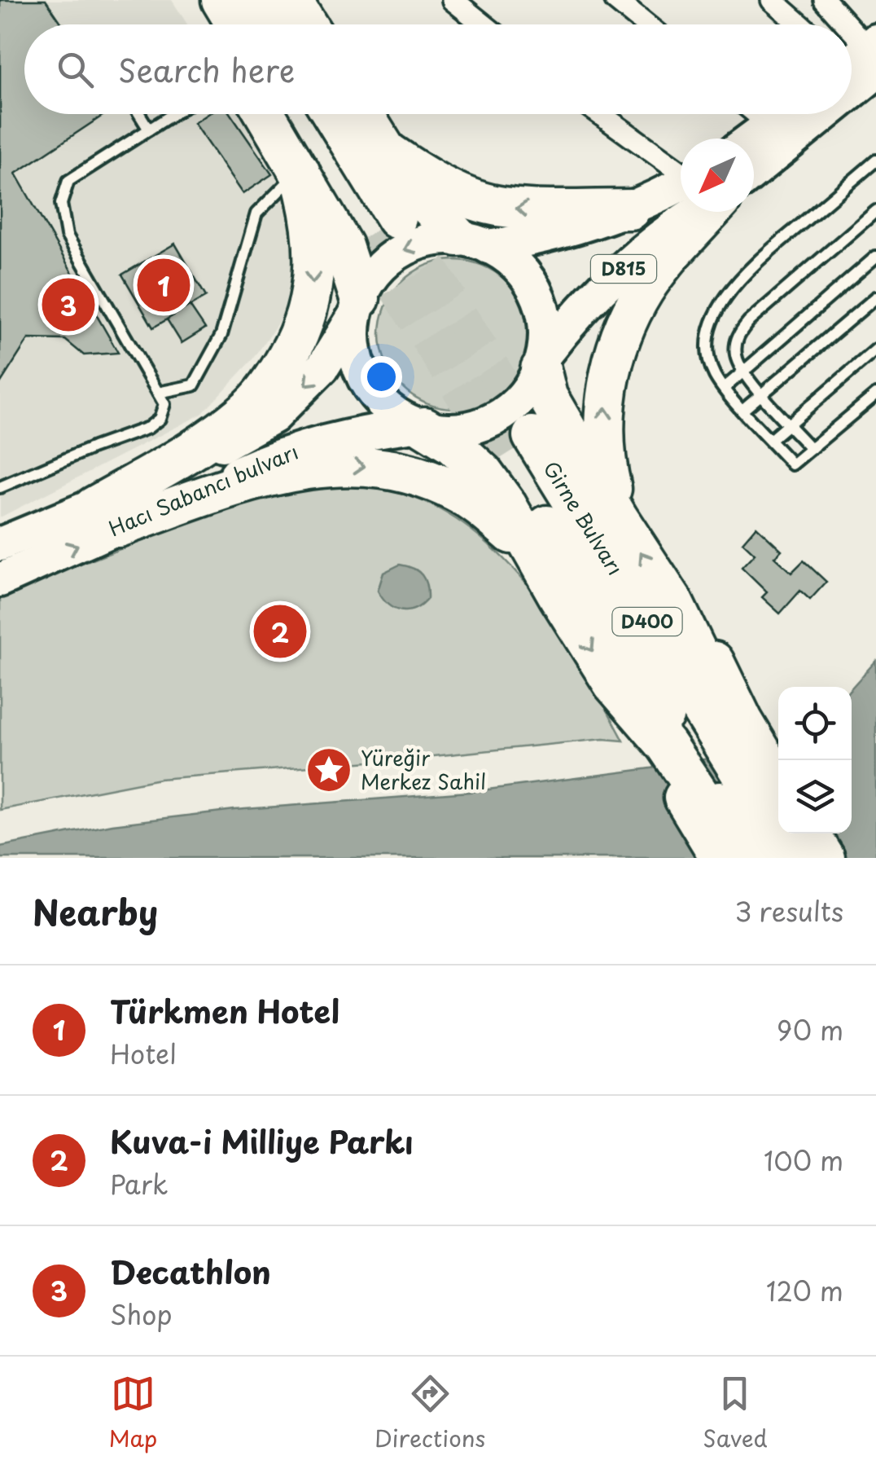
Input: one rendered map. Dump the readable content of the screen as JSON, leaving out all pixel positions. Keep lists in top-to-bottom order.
{
  "streets": {
    "highway": ["Girne Bulvarı", "D400"],
    "main road": ["D815", "Hacı Sabancı bulvarı"]
  },
  "crossings": [
    ["D815", "Hacı Sabancı bulvarı"],
    ["Girne Bulvarı", "D400"]
  ],
  "places": {
    "place": ["Yüreğir Merkez Sahil"]
  },
  "north": "bottom left",
  "page": {
    "search": "Search here",
    "pins": ["1", "3", "2"],
    "heading": ["Nearby", "3 results"],
    "list": [
      {
        "mark": "1",
        "name": "Türkmen Hotel",
        "note": "Hotel",
        "value": "90 m"
      },
      {
        "mark": "2",
        "name": "Kuva-i Milliye Parkı",
        "note": "Park",
        "value": "100 m"
      },
      {
        "mark": "3",
        "name": "Decathlon",
        "note": "Shop",
        "value": "120 m"
      }
    ],
    "nav": ["Map", "Directions", "Saved"]
  }
}
